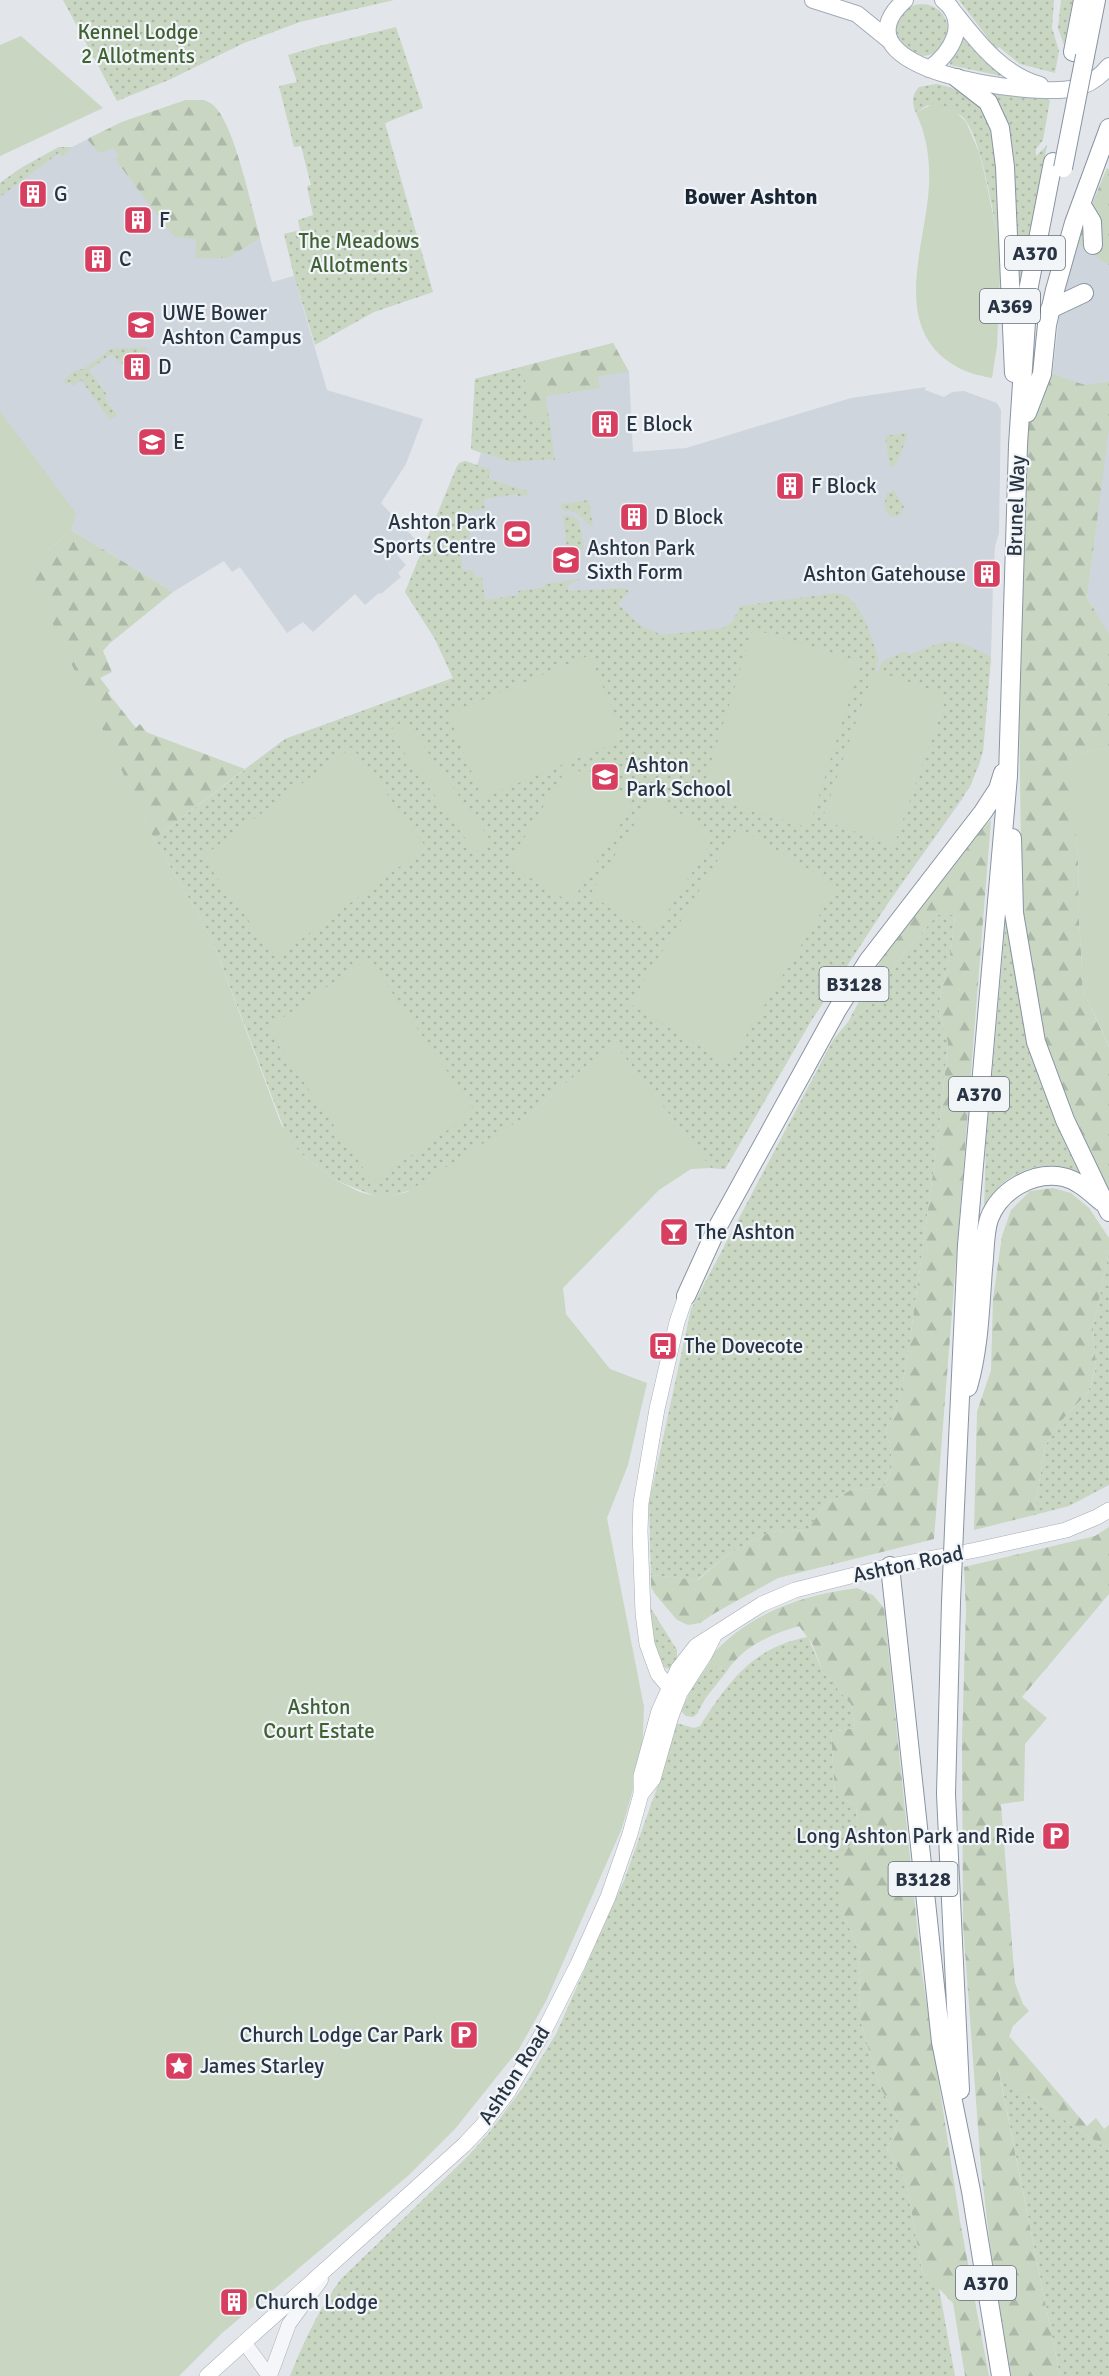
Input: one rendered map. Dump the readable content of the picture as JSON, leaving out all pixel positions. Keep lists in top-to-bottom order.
{
  "streets": {
    "highway": [
      "A370",
      "A369",
      "Brunel Way",
      "B3128"
    ],
    "main road": ["Ashton Road"]
  },
  "crossings": [
    ["A370", "Brunel Way"],
    ["A370", "B3128"],
    ["A369", "Brunel Way"],
    ["Brunel Way", "B3128"],
    ["B3128", "Ashton Road"]
  ],
  "districts": ["Bower Ashton"],
  "parks": ["Kennel Lodge 2 Allotments", "The Meadows Allotments", "Ashton Court Estate"],
  "places": {
    "building": [
      "G",
      "F",
      "C",
      "D",
      "E Block",
      "F Block",
      "D Block",
      "Ashton Gatehouse",
      "Church Lodge"
    ],
    "school or university": [
      "UWE Bower Ashton Campus",
      "E",
      "Ashton Park Sixth Form",
      "Ashton Park School"
    ],
    "sports": ["Ashton Park Sports Centre"],
    "bar": ["The Ashton"],
    "bus stop": ["The Dovecote"],
    "parking": ["Long Ashton Park and Ride", "Church Lodge Car Park"],
    "place": ["James Starley"]
  }
}
